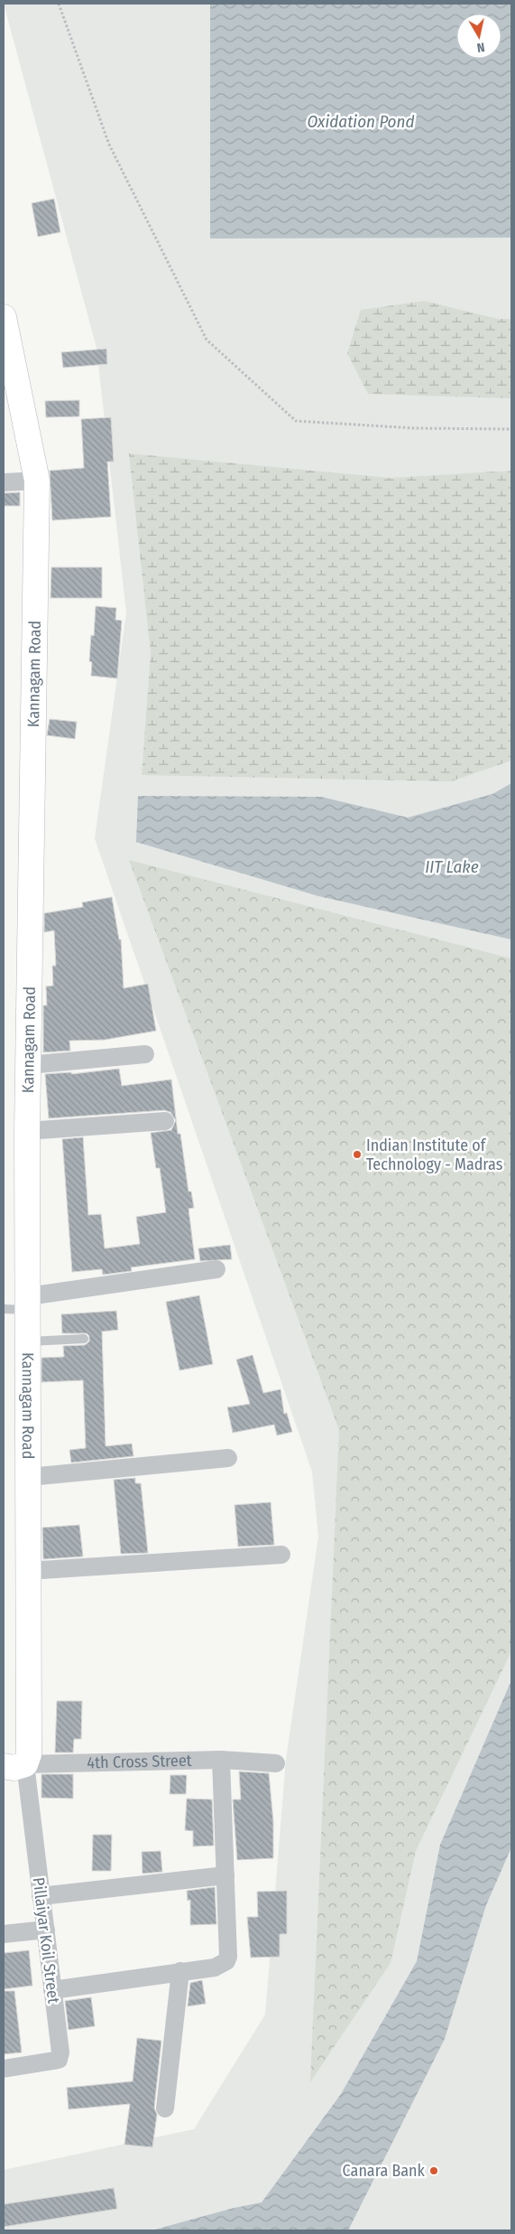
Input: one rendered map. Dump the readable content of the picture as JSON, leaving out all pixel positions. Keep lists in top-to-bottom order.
{
  "streets": {
    "street": ["Kannagam Road", "4th Cross Street", "Pillaiyar Koil Street"]
  },
  "crossings": [
    ["Kannagam Road", "4th Cross Street"],
    ["Kannagam Road", "Pillaiyar Koil Street"],
    ["4th Cross Street", "Pillaiyar Koil Street"]
  ],
  "water": ["Oxidation Pond", "IIT Lake"],
  "places": ["Indian Institute of Technology - Madras", "Canara Bank"],
  "north": "bottom"
}
